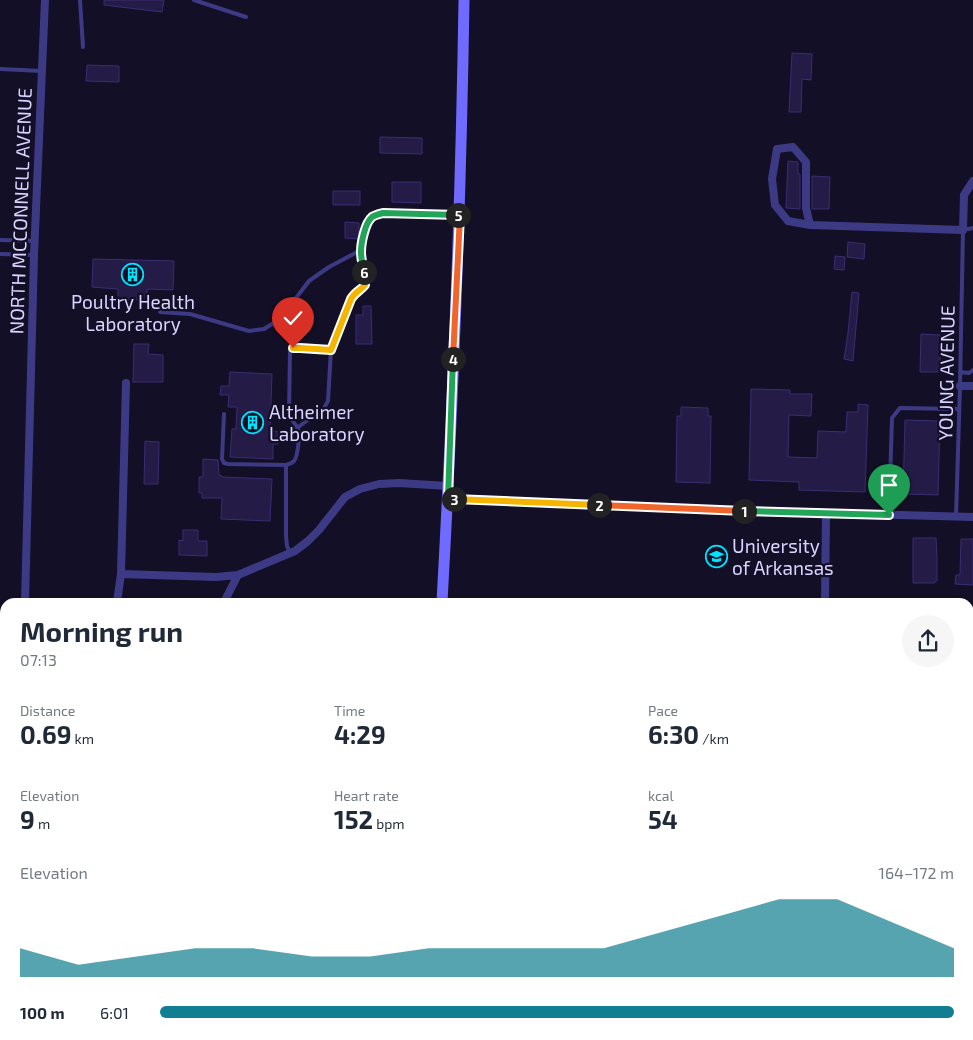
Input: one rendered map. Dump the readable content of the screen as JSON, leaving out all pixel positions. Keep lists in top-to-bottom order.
{
  "streets": {
    "street": ["NORTH MCCONNELL AVENUE"],
    "lane": ["YOUNG AVENUE"]
  },
  "places": {
    "building": ["Poultry Health Laboratory", "Altheimer Laboratory"],
    "school or university": ["University of Arkansas"]
  },
  "page": {
    "pins": [
      "5",
      "6",
      "4",
      "3",
      "2",
      "1"
    ],
    "heading": ["Morning run", "07:13"],
    "stats": [
      ["Distance", "0.69 km"],
      ["Time", "4:29"],
      ["Pace", "6:30 /km"],
      ["Elevation", "9 m"],
      ["Heart rate", "152 bpm"],
      ["kcal", "54"]
    ],
    "chart": ["Elevation", "164–172 m"],
    "list": [
      {
        "name": "100 m",
        "note": "6:01"
      }
    ]
  }
}
